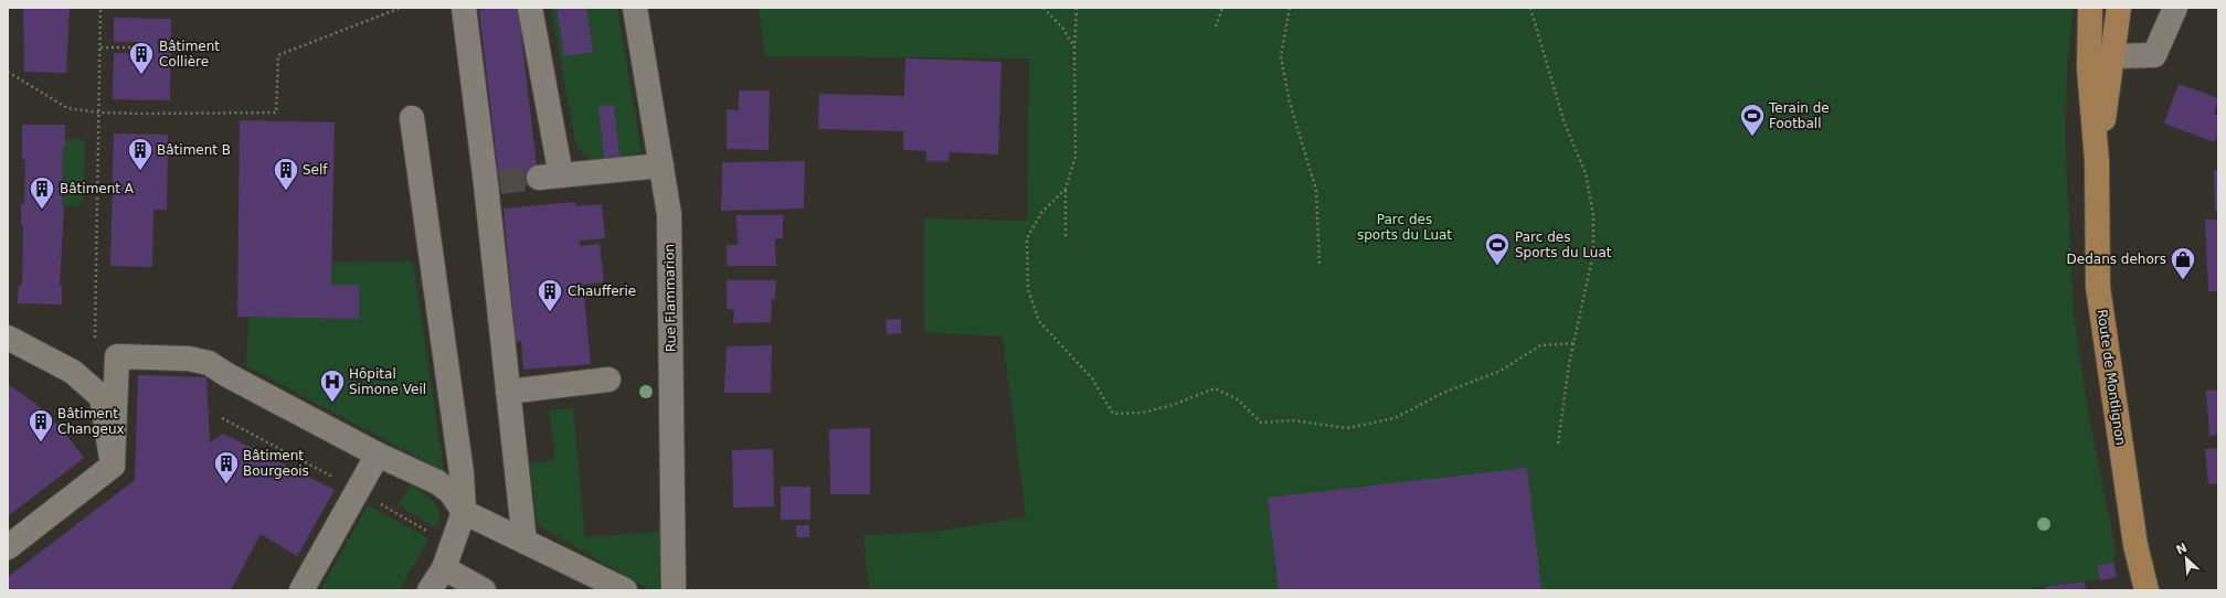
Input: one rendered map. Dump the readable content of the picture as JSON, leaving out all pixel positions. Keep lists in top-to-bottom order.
{
  "streets": {
    "main road": ["Route de Montlignon"],
    "street": ["Rue Flammarion"]
  },
  "parks": ["Parc des sports du Luat"],
  "places": {
    "building": [
      "Bâtiment Collière",
      "Bâtiment B",
      "Self",
      "Bâtiment A",
      "Chaufferie",
      "Bâtiment Changeux",
      "Bâtiment Bourgeois"
    ],
    "sports": ["Terain de Football", "Parc des Sports du Luat"],
    "shop": ["Dedans dehors"],
    "hospital": ["Hôpital Simone Veil"]
  },
  "north": "top left"
}
